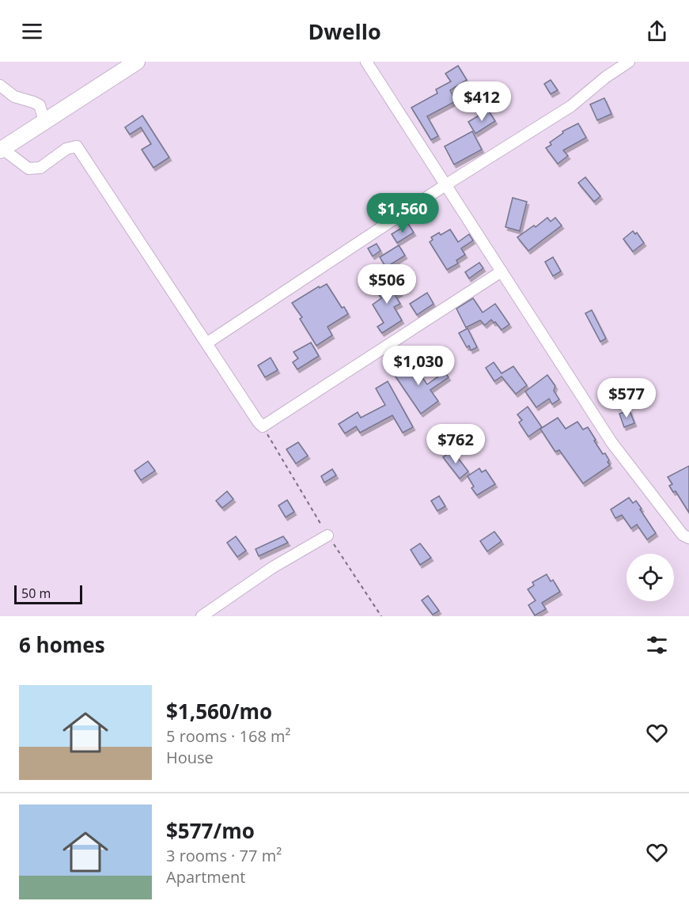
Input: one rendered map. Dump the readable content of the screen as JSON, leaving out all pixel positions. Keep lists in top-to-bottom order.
{
  "scale_bar": "50 m",
  "page": {
    "header": "Dwello",
    "price": [
      "$412",
      "$1,560",
      "$506",
      "$1,030",
      "$577",
      "$762"
    ],
    "scale": "50 m",
    "heading": "6 homes",
    "list": [
      {
        "name": "$1,560/mo",
        "note": "5 rooms · 168 m² · House"
      },
      {
        "name": "$577/mo",
        "note": "3 rooms · 77 m² · Apartment"
      }
    ]
  }
}
